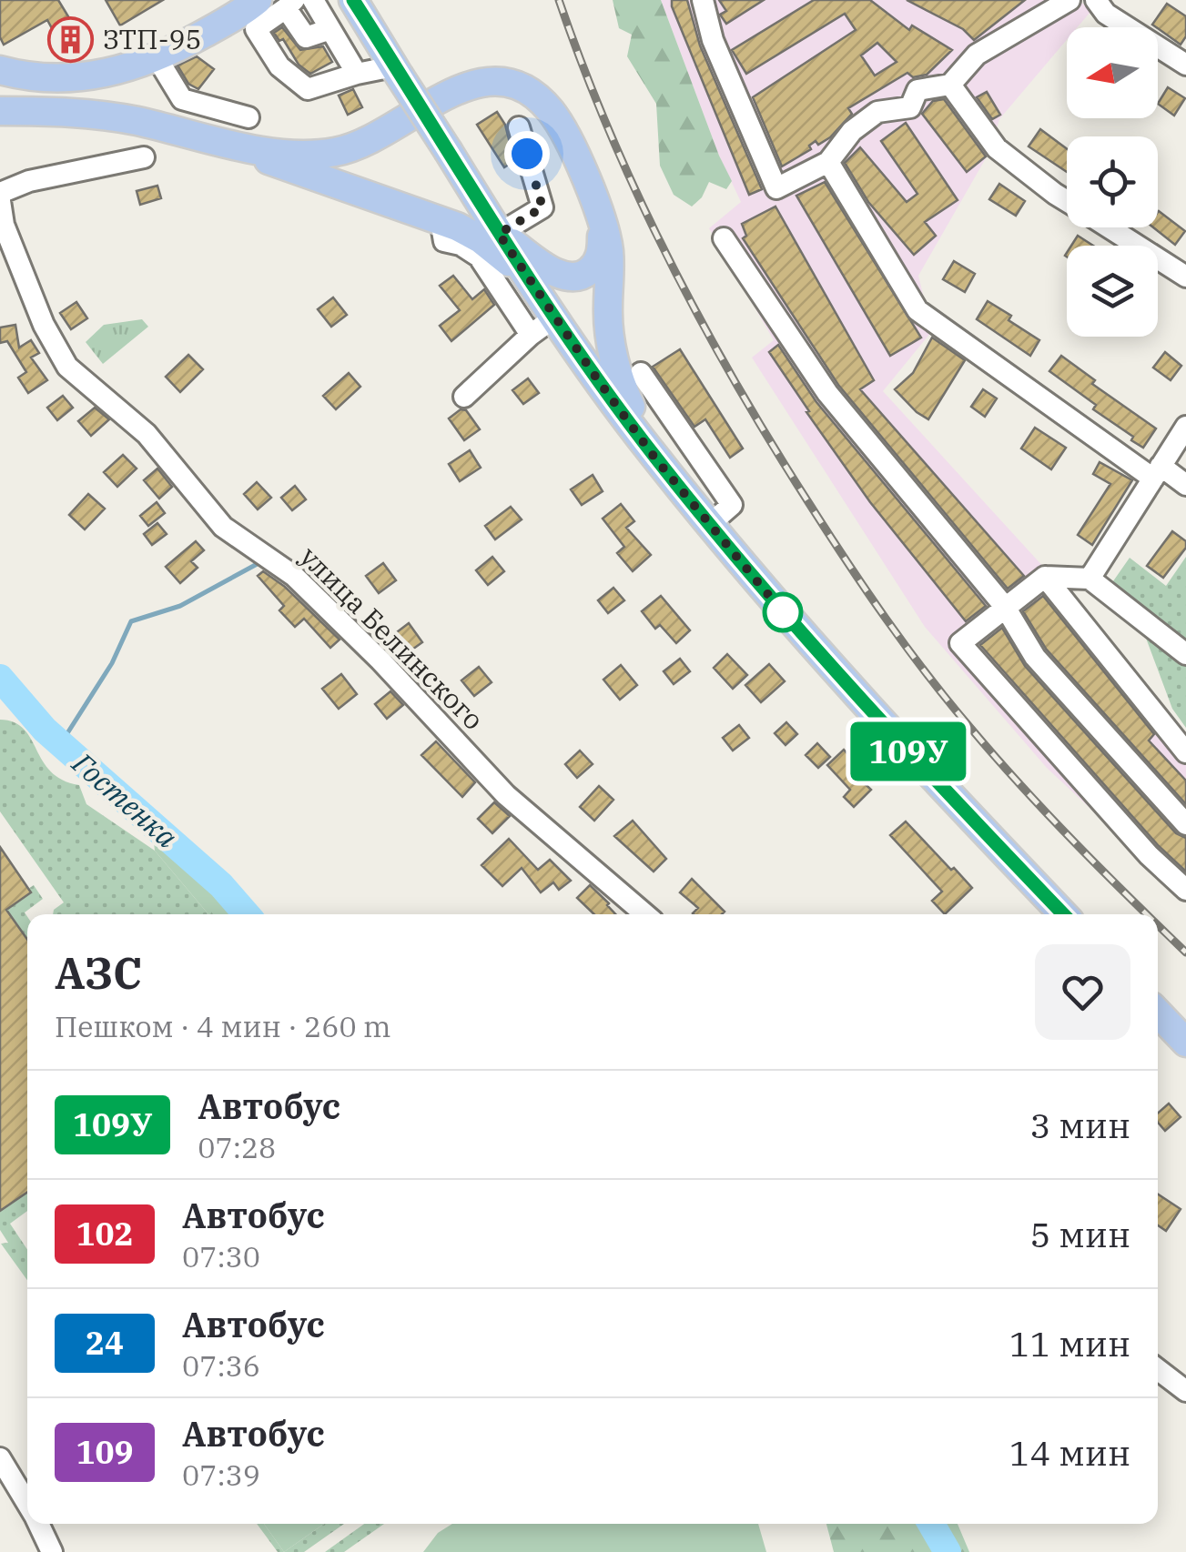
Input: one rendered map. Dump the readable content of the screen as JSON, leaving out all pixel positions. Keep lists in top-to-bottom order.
{
  "streets": {
    "street": ["улица Белинского"]
  },
  "water": ["Гостенка"],
  "places": {
    "building": ["ЗТП-95"]
  },
  "lines": ["bus line 109У"],
  "north": "left",
  "page": {
    "on_map": "109У",
    "heading": ["АЗС", "Пешком · 4 мин · 260 m"],
    "list": [
      {
        "mark": "109У",
        "name": "Автобус",
        "note": "07:28",
        "value": "3 мин"
      },
      {
        "mark": "102",
        "name": "Автобус",
        "note": "07:30",
        "value": "5 мин"
      },
      {
        "mark": "24",
        "name": "Автобус",
        "note": "07:36",
        "value": "11 мин"
      },
      {
        "mark": "109",
        "name": "Автобус",
        "note": "07:39",
        "value": "14 мин"
      }
    ]
  }
}
